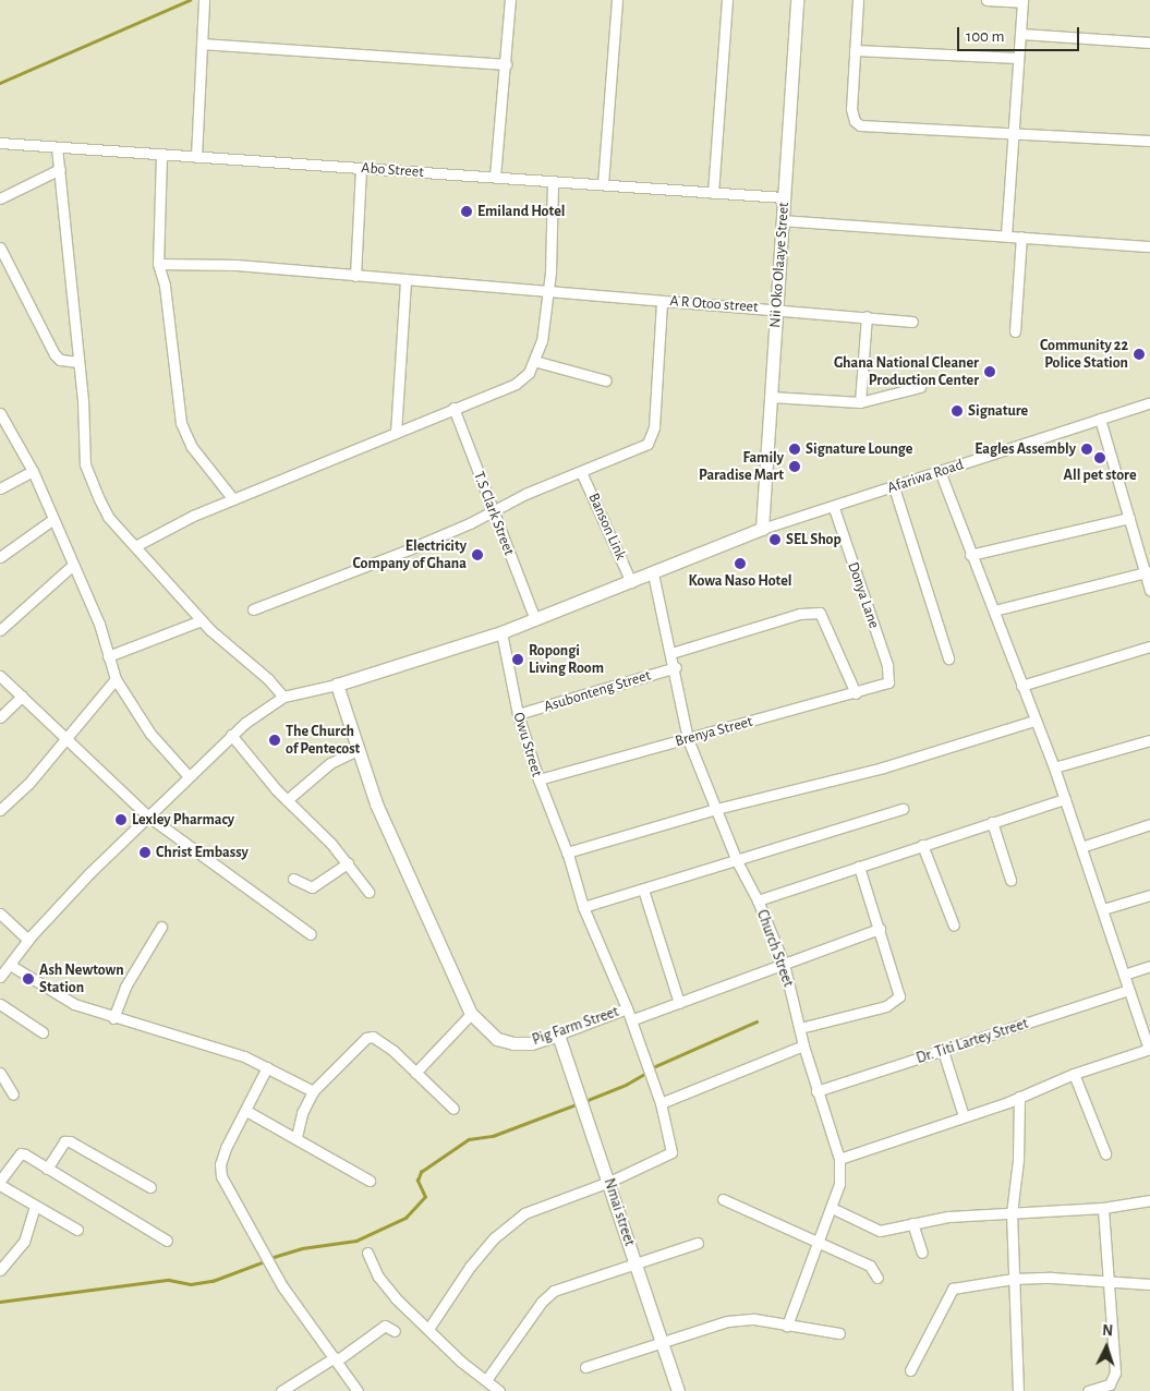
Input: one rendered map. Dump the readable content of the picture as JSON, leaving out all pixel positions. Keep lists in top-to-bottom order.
{
  "streets": {
    "street": [
      "Abo Street",
      "Nii Oko Olaaye Street",
      "A R Otoo street",
      "Afariwa Road",
      "T.S Clark Street",
      "Banson Link",
      "Donya Lane",
      "Asubonteng Street",
      "Brenya Street",
      "Owu Street",
      "Church Street",
      "Pig Farm Street",
      "Dr. Titi Lartey Street",
      "Nmai street"
    ]
  },
  "crossings": [
    ["Abo Street", "Nii Oko Olaaye Street"],
    ["Nii Oko Olaaye Street", "A R Otoo street"],
    ["Nii Oko Olaaye Street", "Afariwa Road"],
    ["Afariwa Road", "Donya Lane"],
    ["Donya Lane", "Brenya Street"],
    ["Asubonteng Street", "Owu Street"],
    ["Asubonteng Street", "Church Street"],
    ["Brenya Street", "Owu Street"],
    ["Brenya Street", "Church Street"],
    ["Owu Street", "Pig Farm Street"],
    ["Church Street", "Dr. Titi Lartey Street"],
    ["Pig Farm Street", "Nmai street"]
  ],
  "places": [
    "Emiland Hotel",
    "Community 22 Police Station",
    "Ghana National Cleaner Production Center",
    "Signature",
    "Signature Lounge",
    "Eagles Assembly",
    "All pet store",
    "Family Paradise Mart",
    "SEL Shop",
    "Electricity Company of Ghana",
    "Kowa Naso Hotel",
    "Ropongi Living Room",
    "The Church of Pentecost",
    "Lexley Pharmacy",
    "Christ Embassy",
    "Ash Newtown Station"
  ],
  "scale_bar": "100 m",
  "north": "top"
}
